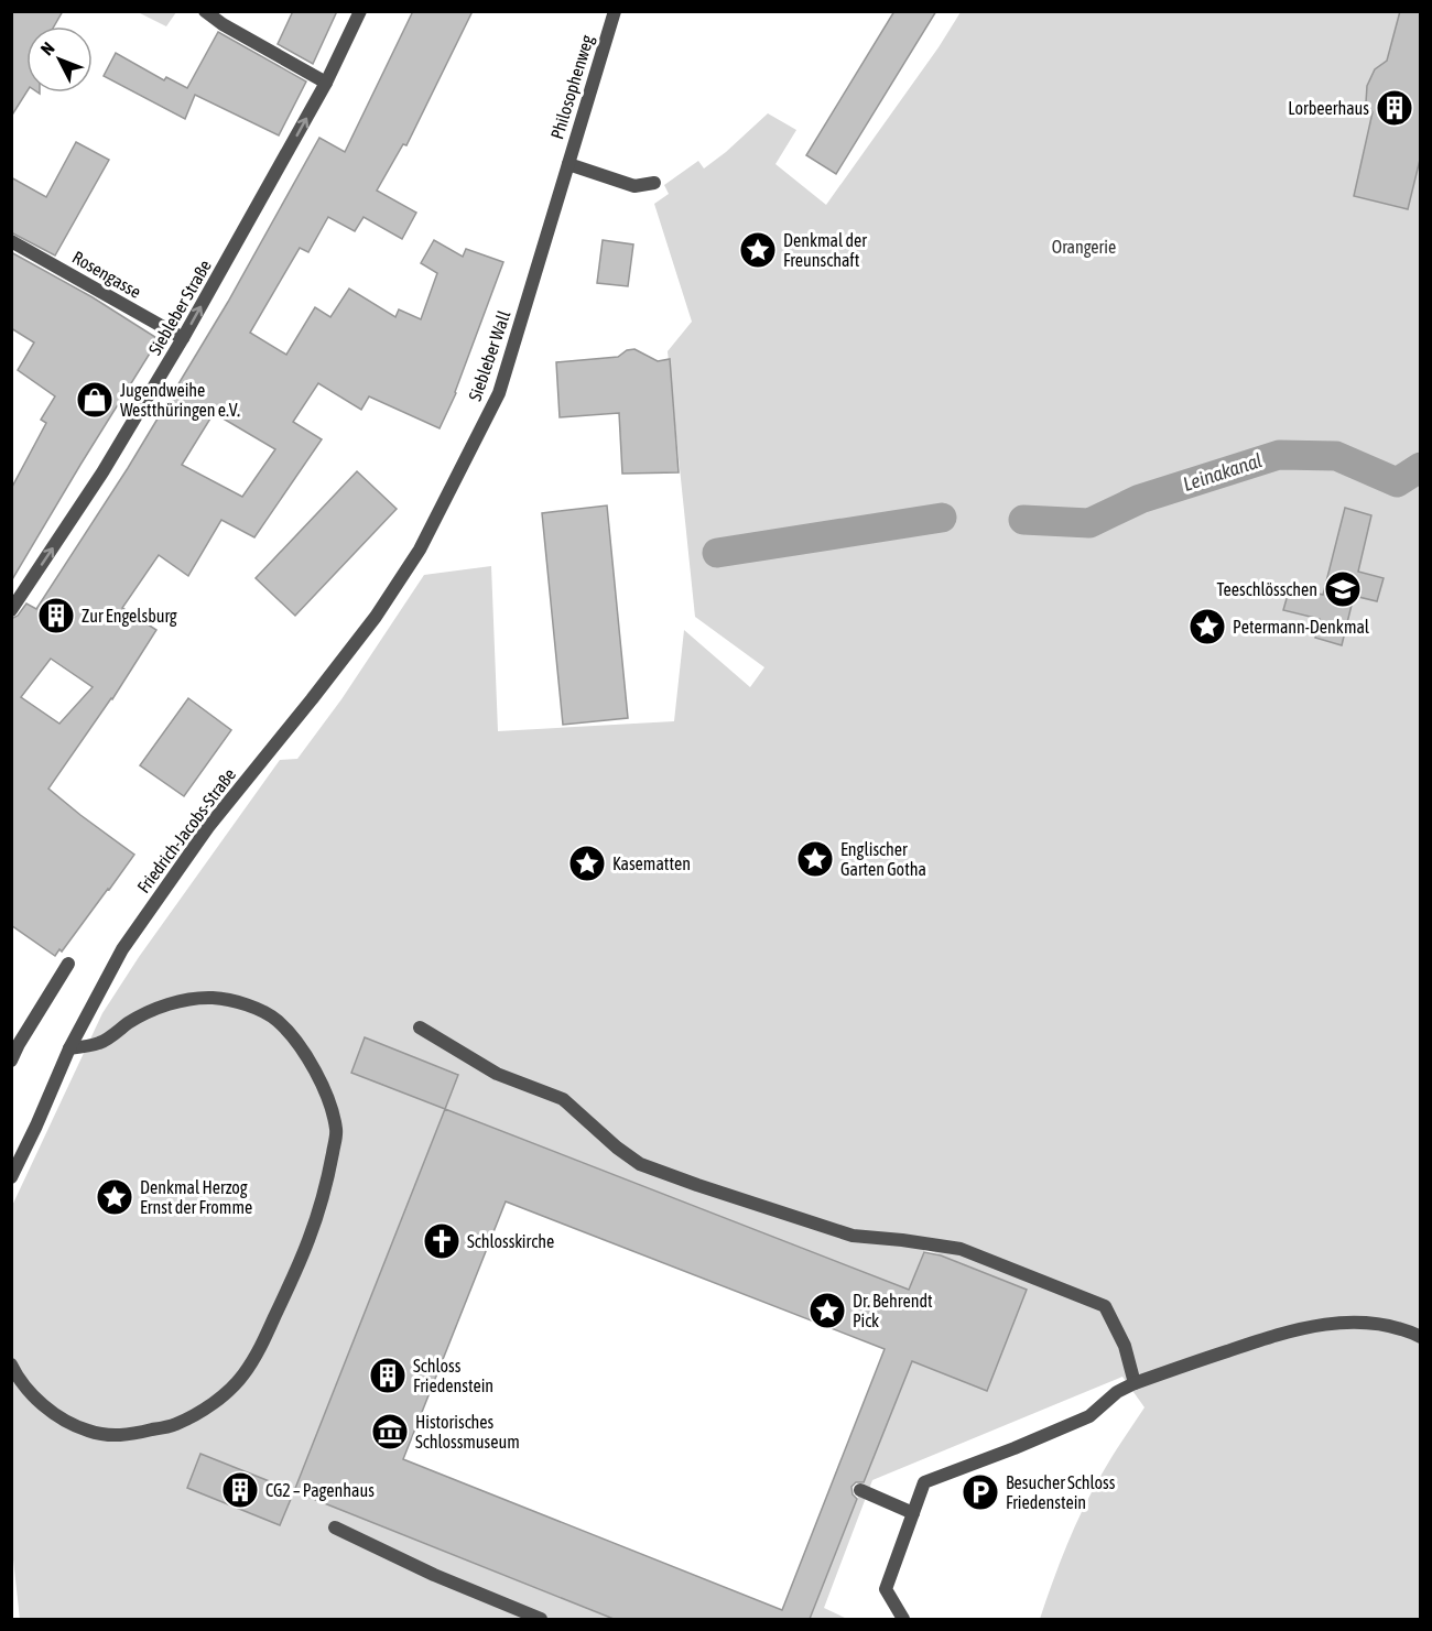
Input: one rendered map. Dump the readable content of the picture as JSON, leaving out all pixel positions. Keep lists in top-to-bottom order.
{
  "streets": {
    "street": [
      "Philosophenweg",
      "Rosengasse",
      "Siebleber Straße",
      "Siebleber Wall",
      "Friedrich-Jacobs-Straße"
    ]
  },
  "crossings": [
    ["Philosophenweg", "Siebleber Wall"],
    ["Rosengasse", "Siebleber Straße"],
    ["Siebleber Wall", "Friedrich-Jacobs-Straße"]
  ],
  "one_way": ["Siebleber Straße"],
  "water": ["Leinakanal"],
  "parks": ["Orangerie"],
  "places": {
    "building": [
      "Lorbeerhaus",
      "Zur Engelsburg",
      "Schloss Friedenstein",
      "CG2 – Pagenhaus"
    ],
    "place": [
      "Denkmal der Freunschaft",
      "Petermann-Denkmal",
      "Englischer Garten Gotha",
      "Kasematten",
      "Denkmal Herzog Ernst der Fromme",
      "Dr. Behrendt Pick"
    ],
    "shop": ["Jugendweihe Westthüringen e.V."],
    "school or university": ["Teeschlösschen"],
    "church": ["Schlosskirche"],
    "museum": ["Historisches Schlossmuseum"],
    "parking": ["Besucher Schloss Friedenstein"]
  },
  "north": "top left"
}
